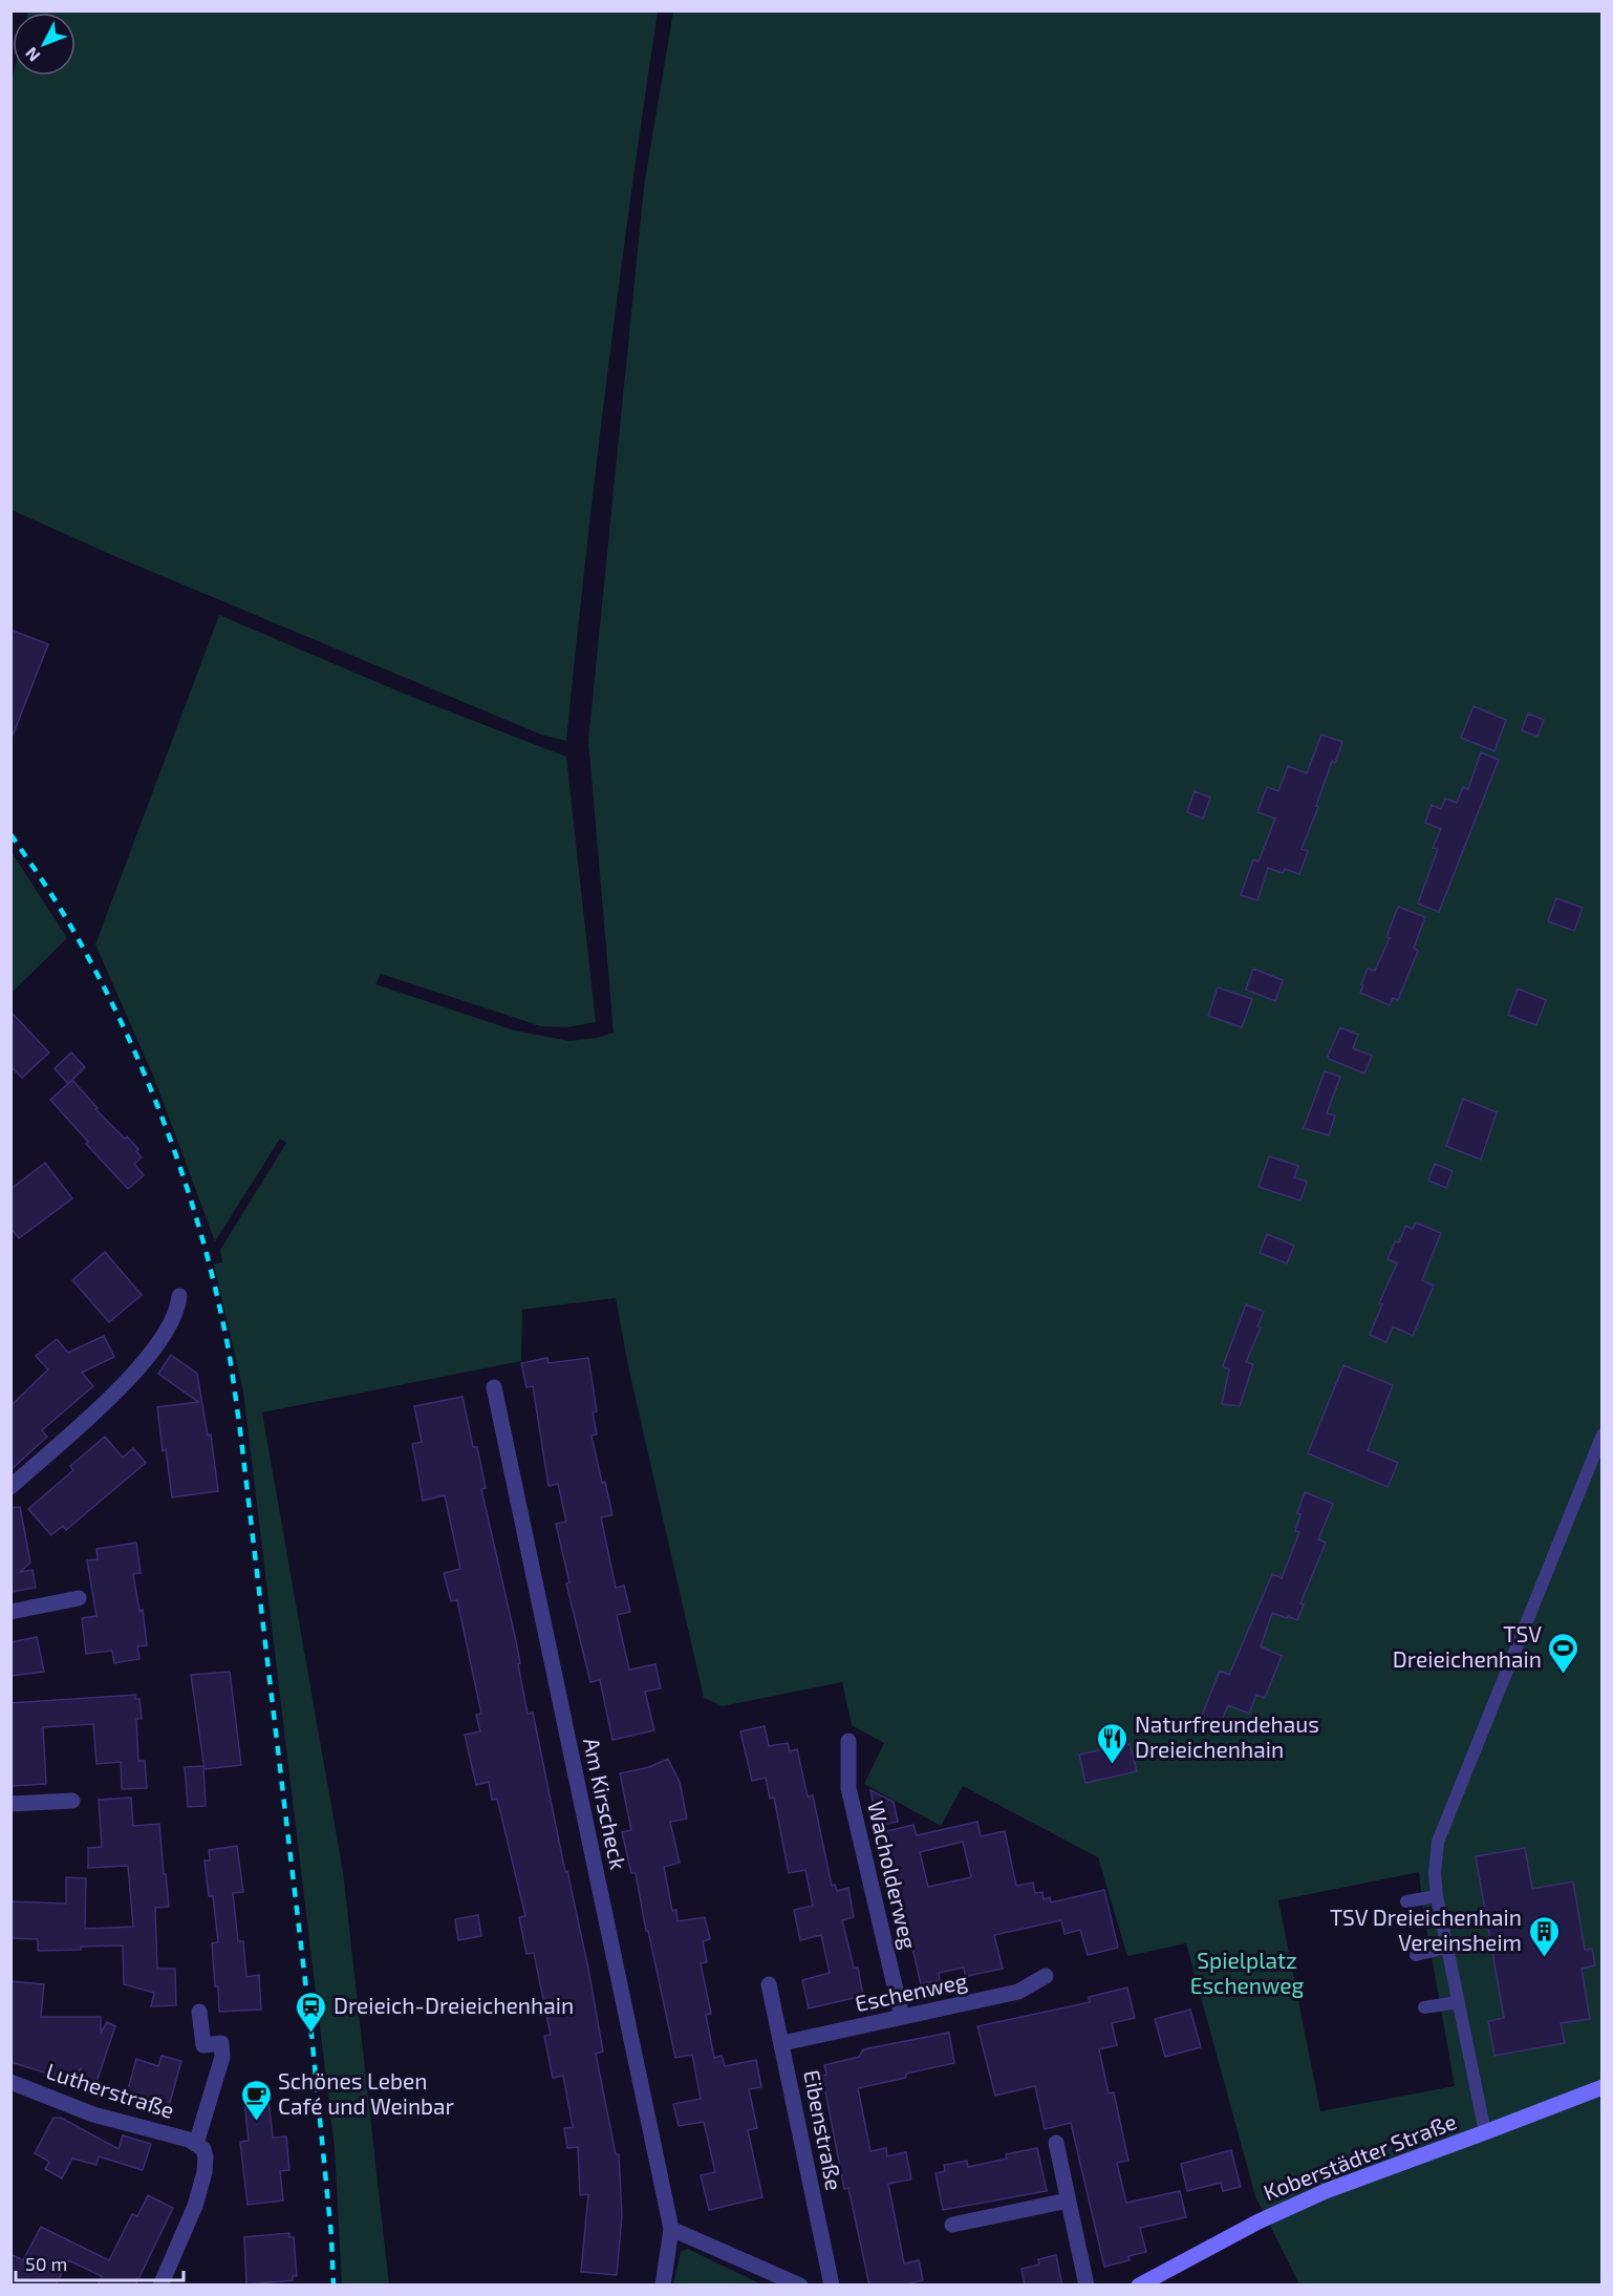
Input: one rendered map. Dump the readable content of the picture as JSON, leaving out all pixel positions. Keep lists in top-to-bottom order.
{
  "streets": {
    "street": [
      "Am Kirscheck",
      "Wacholderweg",
      "Eschenweg",
      "Lutherstraße",
      "Eibenstraße",
      "Koberstädter Straße"
    ]
  },
  "crossings": [
    ["Wacholderweg", "Eschenweg"],
    ["Eschenweg", "Eibenstraße"]
  ],
  "parks": ["Spielplatz Eschenweg"],
  "places": {
    "sports": ["TSV Dreieichenhain"],
    "restaurant": ["Naturfreundehaus Dreieichenhain"],
    "building": ["TSV Dreieichenhain Vereinsheim"],
    "station": ["Dreieich-Dreieichenhain"],
    "cafe": ["Schönes Leben Café und Weinbar"]
  },
  "scale_bar": "50 m",
  "north": "bottom left"
}
